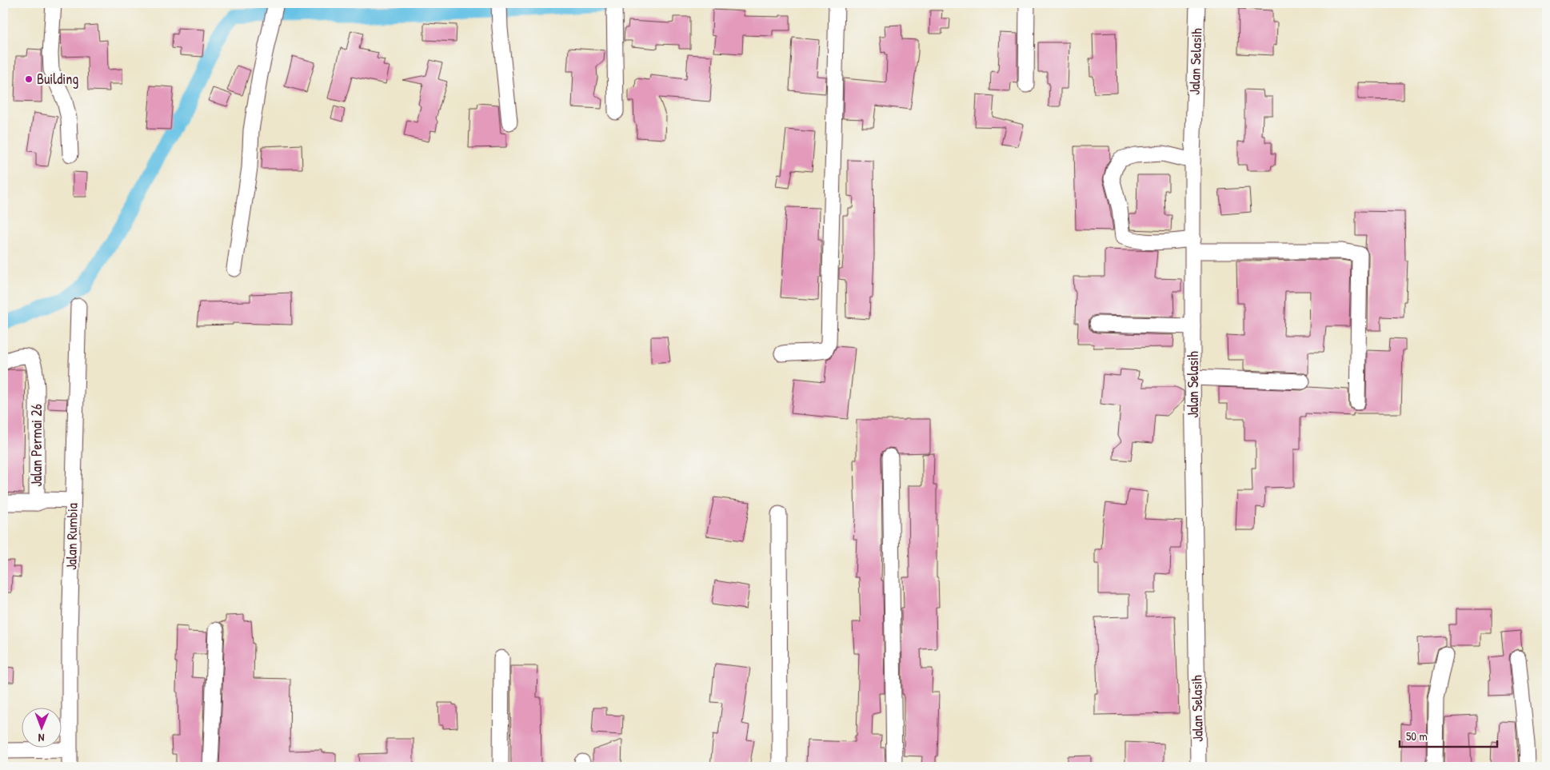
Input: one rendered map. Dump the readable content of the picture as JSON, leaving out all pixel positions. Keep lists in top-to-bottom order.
{
  "streets": {
    "street": ["Jalan Selasih", "Jalan Permai 26", "Jalan Rumbia"]
  },
  "places": ["Building"],
  "scale_bar": "50 m",
  "north": "bottom"
}
